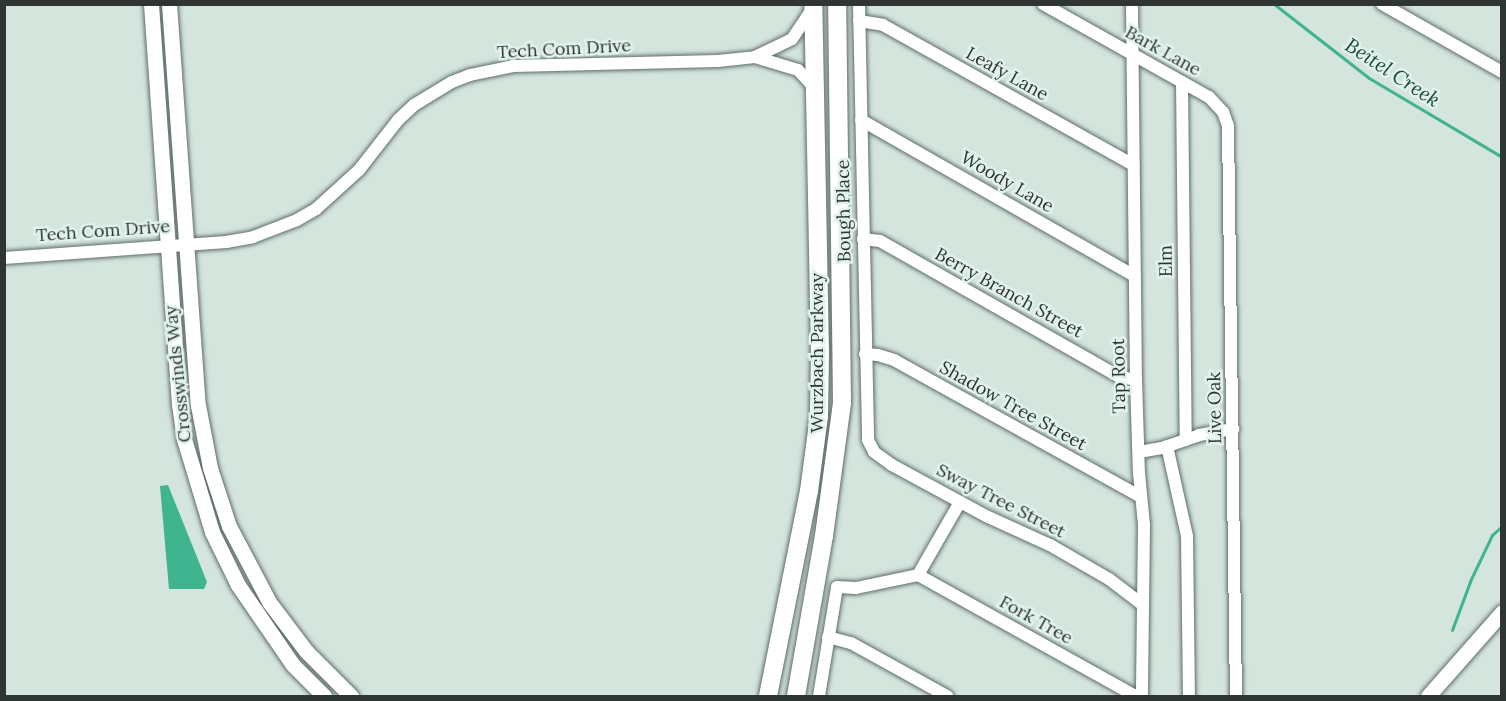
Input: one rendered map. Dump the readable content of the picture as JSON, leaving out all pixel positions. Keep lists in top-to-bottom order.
{
  "streets": {
    "highway": ["Wurzbach Parkway"],
    "main road": ["Crosswinds Way"],
    "street": [
      "Tech Com Drive",
      "Bark Lane",
      "Leafy Lane",
      "Woody Lane",
      "Bough Place",
      "Elm",
      "Berry Branch Street",
      "Tap Root",
      "Shadow Tree Street",
      "Live Oak",
      "Sway Tree Street",
      "Fork Tree"
    ]
  },
  "crossings": [
    ["Tech Com Drive", "Wurzbach Parkway"],
    ["Tech Com Drive", "Crosswinds Way"],
    ["Bark Lane", "Elm"],
    ["Bark Lane", "Tap Root"],
    ["Bark Lane", "Live Oak"],
    ["Leafy Lane", "Bough Place"],
    ["Leafy Lane", "Tap Root"],
    ["Woody Lane", "Bough Place"],
    ["Woody Lane", "Tap Root"],
    ["Bough Place", "Berry Branch Street"],
    ["Bough Place", "Shadow Tree Street"],
    ["Bough Place", "Sway Tree Street"],
    ["Berry Branch Street", "Tap Root"],
    ["Tap Root", "Shadow Tree Street"],
    ["Tap Root", "Sway Tree Street"]
  ],
  "water": ["Beitel Creek"]
}
